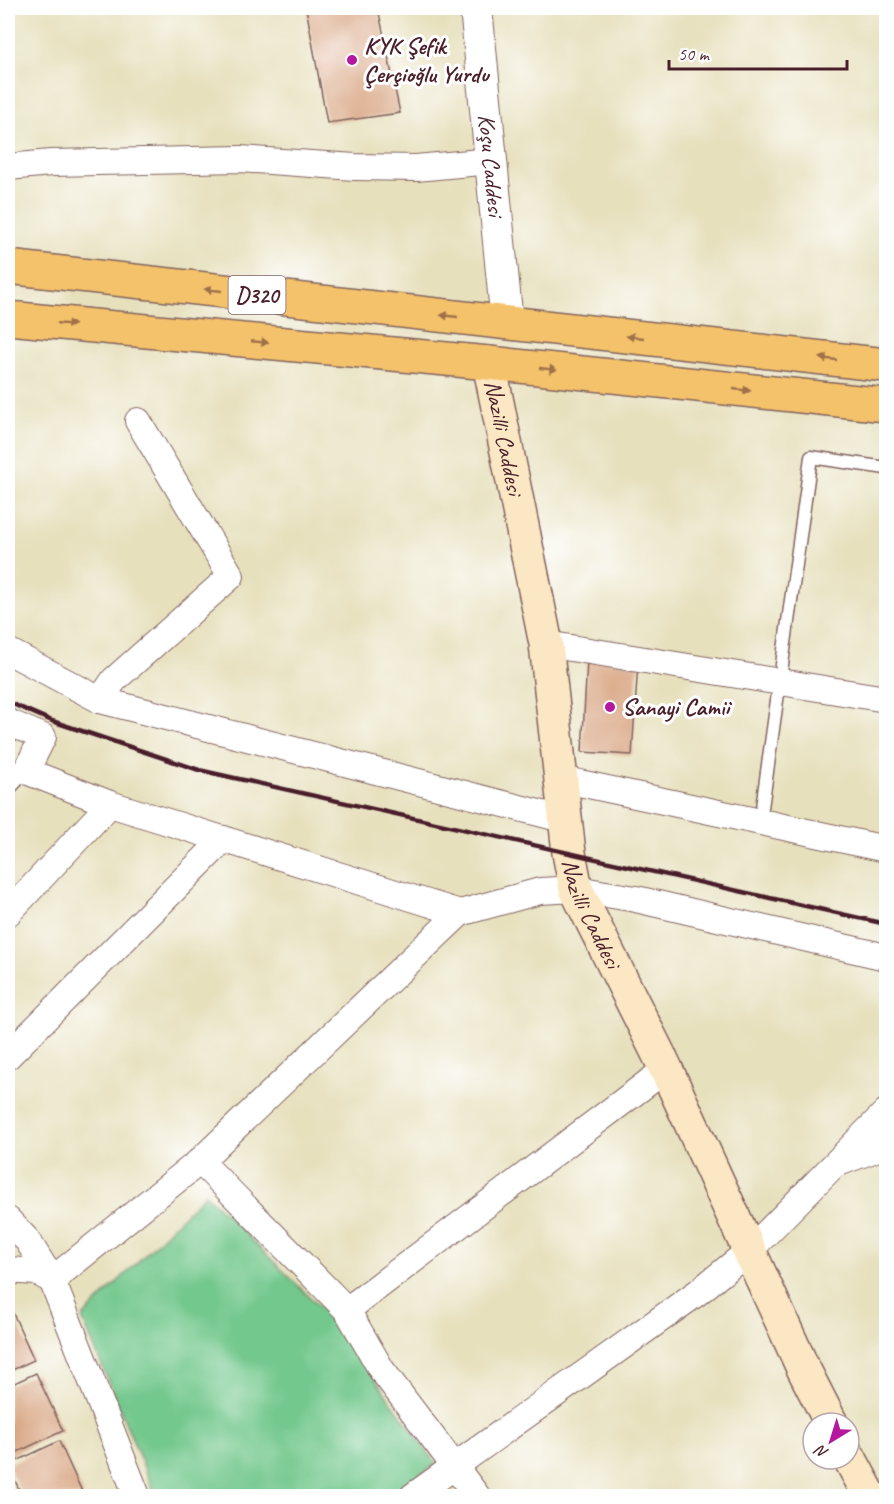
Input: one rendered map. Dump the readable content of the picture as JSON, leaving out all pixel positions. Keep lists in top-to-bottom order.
{
  "streets": {
    "highway": ["D320"],
    "main road": ["Nazilli Caddesi"],
    "street": ["Koşu Caddesi"]
  },
  "crossings": [
    ["Koşu Caddesi", "D320"],
    ["D320", "Nazilli Caddesi"]
  ],
  "places": ["KYK Şefik Çerçioğlu Yurdu", "Sanayi Camii"],
  "scale_bar": "50 m",
  "north": "bottom left"
}
